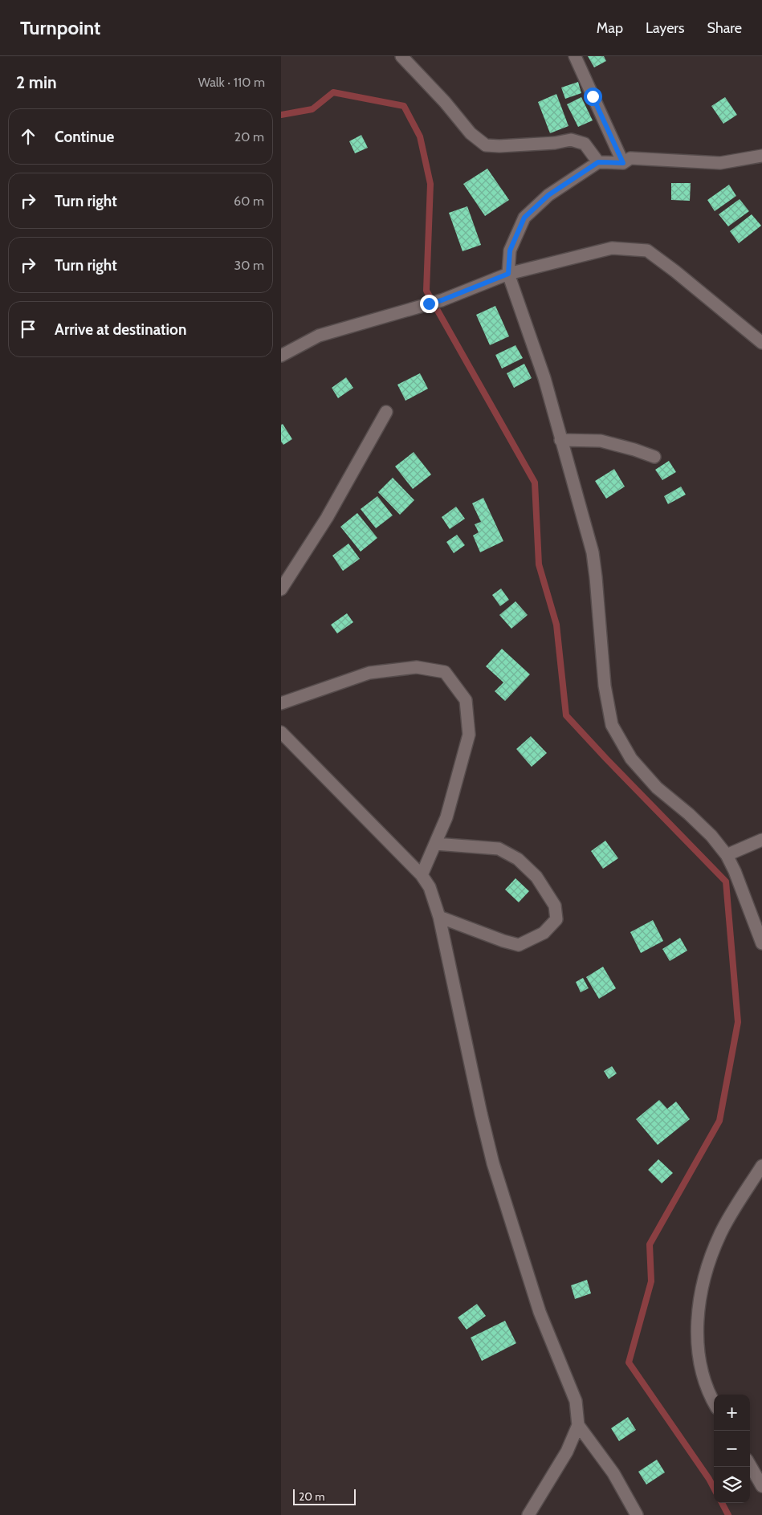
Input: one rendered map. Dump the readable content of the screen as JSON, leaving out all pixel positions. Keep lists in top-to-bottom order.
{
  "scale_bar": "20 m",
  "page": {
    "header": "Turnpoint",
    "nav": ["Map", "Layers", "Share"],
    "heading": ["2 min", "Walk · 110 m"],
    "list": [
      ["Continue", "20 m"],
      ["Turn right", "60 m"],
      ["Turn right", "30 m"],
      "Arrive at destination"
    ],
    "map_buttons": ["+", "−"],
    "scale": "20 m"
  }
}
